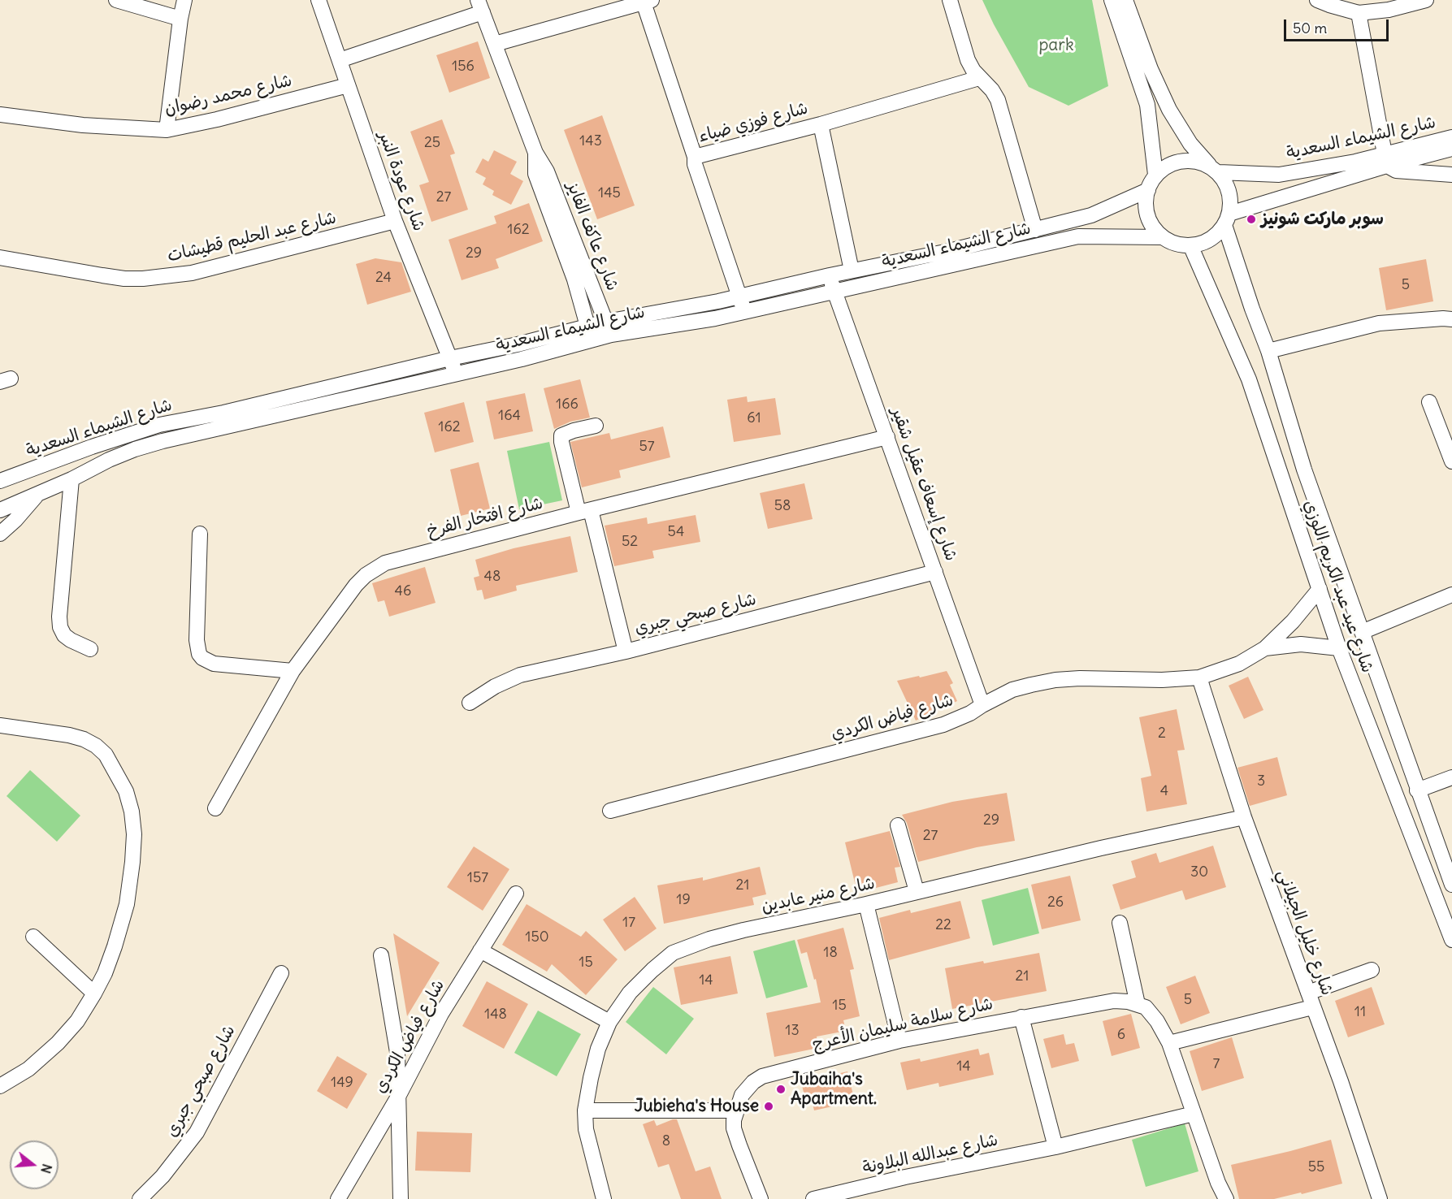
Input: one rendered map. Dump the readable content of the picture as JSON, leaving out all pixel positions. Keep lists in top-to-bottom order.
{
  "streets": {
    "street": [
      "شارع محمد رضوان",
      "شارع فوزي ضياء",
      "شارع الشيماء السعدية",
      "شارع عودة النبر",
      "شارع عاكف الفايز",
      "شارع عبد الحليم قطيشات",
      "شارع إسعاف عقيل شقير",
      "شارع افتخار الفرخ",
      "شارع عيد عبد الكريم اللوزي",
      "شارع صبحي جبري",
      "شارع فياض الكردي",
      "شارع منير عابدين",
      "شارع خليل الجيلاني",
      "شارع سلامة سليمان الأعرج",
      "شارع عبدالله البلاونة"
    ]
  },
  "crossings": [
    ["شارع محمد رضوان", "شارع عودة النبر"],
    ["شارع الشيماء السعدية", "شارع عودة النبر"],
    ["شارع الشيماء السعدية", "شارع عاكف الفايز"],
    ["شارع الشيماء السعدية", "شارع إسعاف عقيل شقير"],
    ["شارع الشيماء السعدية", "شارع عيد عبد الكريم اللوزي"],
    ["شارع عودة النبر", "شارع عبد الحليم قطيشات"],
    ["شارع إسعاف عقيل شقير", "شارع افتخار الفرخ"],
    ["شارع إسعاف عقيل شقير", "شارع صبحي جبري"],
    ["شارع إسعاف عقيل شقير", "شارع فياض الكردي"],
    ["شارع عيد عبد الكريم اللوزي", "شارع فياض الكردي"],
    ["شارع فياض الكردي", "شارع خليل الجيلاني"],
    ["شارع منير عابدين", "شارع خليل الجيلاني"]
  ],
  "parks": ["park"],
  "places": ["سوبر ماركت شونيز", "Jubaiha's Apartment.", "Jubieha's House"],
  "house_numbers": [
    "156",
    "143",
    "25",
    "145",
    "27",
    "162",
    "29",
    "24",
    "5",
    "166",
    "164",
    "61",
    "162",
    "57",
    "58",
    "54",
    "52",
    "48",
    "46",
    "2",
    "3",
    "4",
    "29",
    "27",
    "30",
    "157",
    "21",
    "19",
    "26",
    "17",
    "22",
    "150",
    "18",
    "15",
    "21",
    "14",
    "5",
    "15",
    "11",
    "148",
    "13",
    "6",
    "7",
    "14",
    "149",
    "8",
    "55"
  ],
  "scale_bar": "50 m",
  "north": "right"
}
